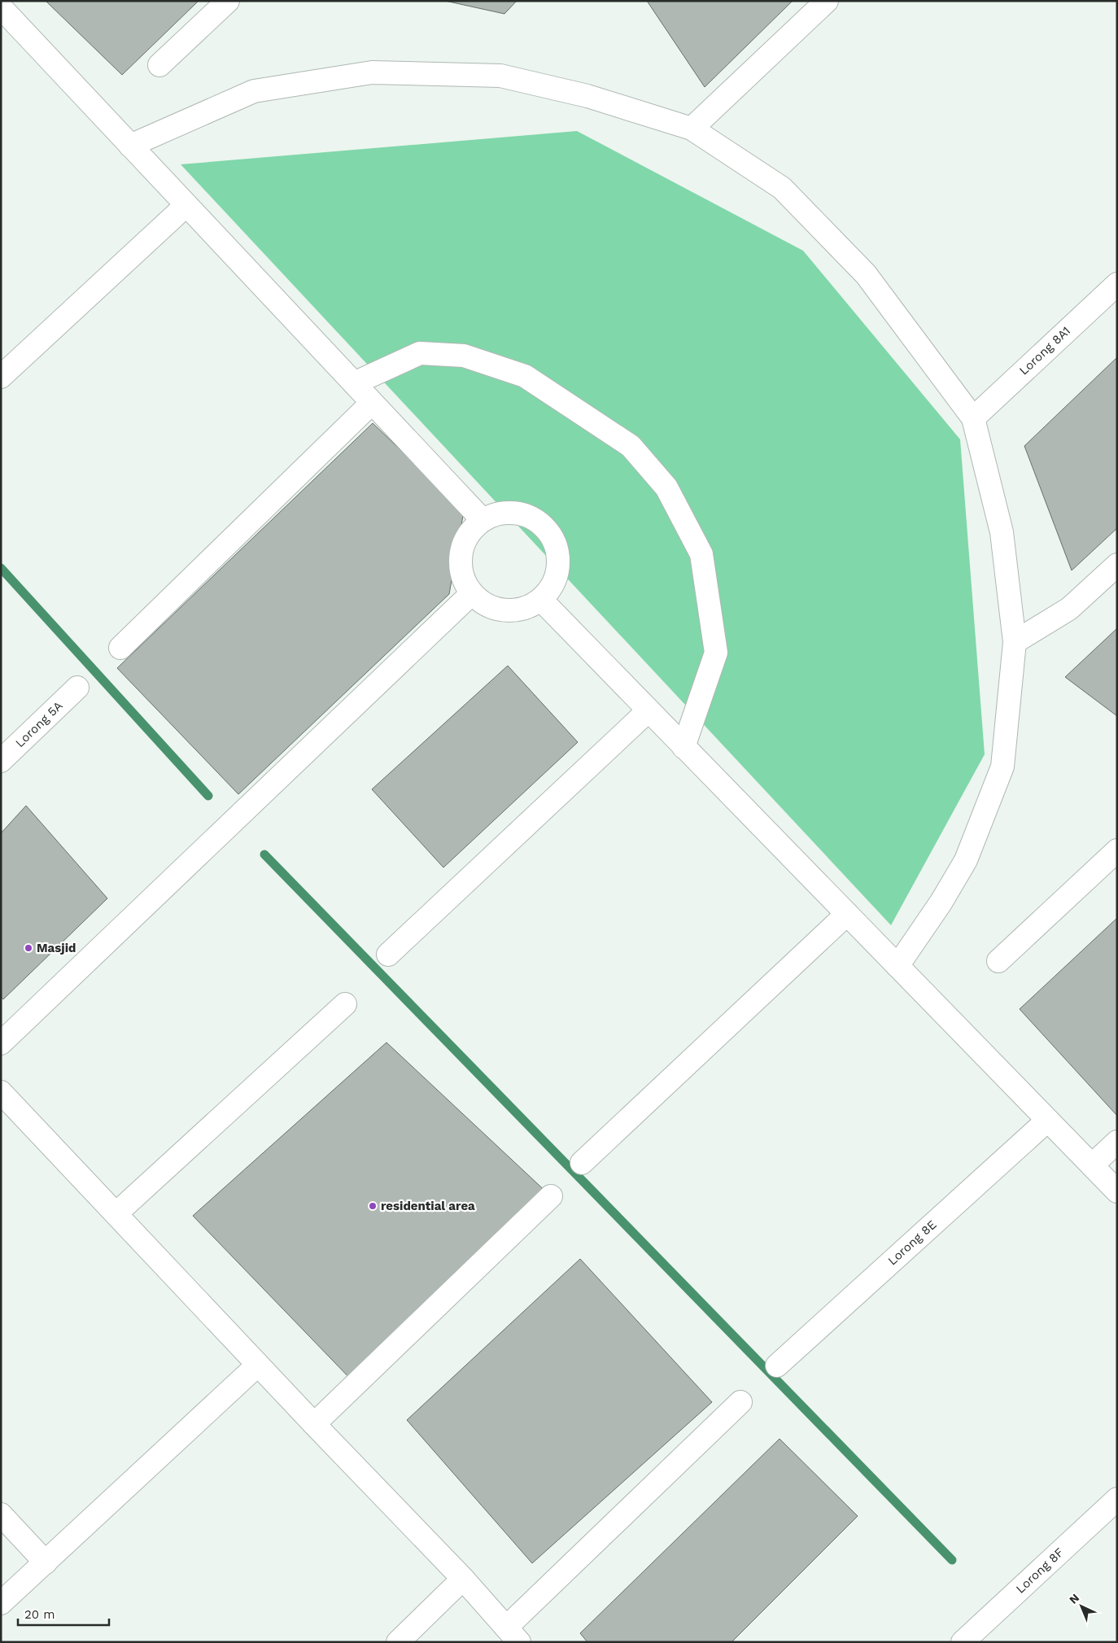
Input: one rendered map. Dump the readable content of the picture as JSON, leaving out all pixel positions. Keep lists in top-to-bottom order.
{
  "streets": {
    "street": [
      "Lorong 8A1",
      "Lorong 5A",
      "Lorong 8E",
      "Lorong 8F"
    ]
  },
  "places": ["Masjid", "residential area"],
  "scale_bar": "20 m",
  "north": "top left"
}
